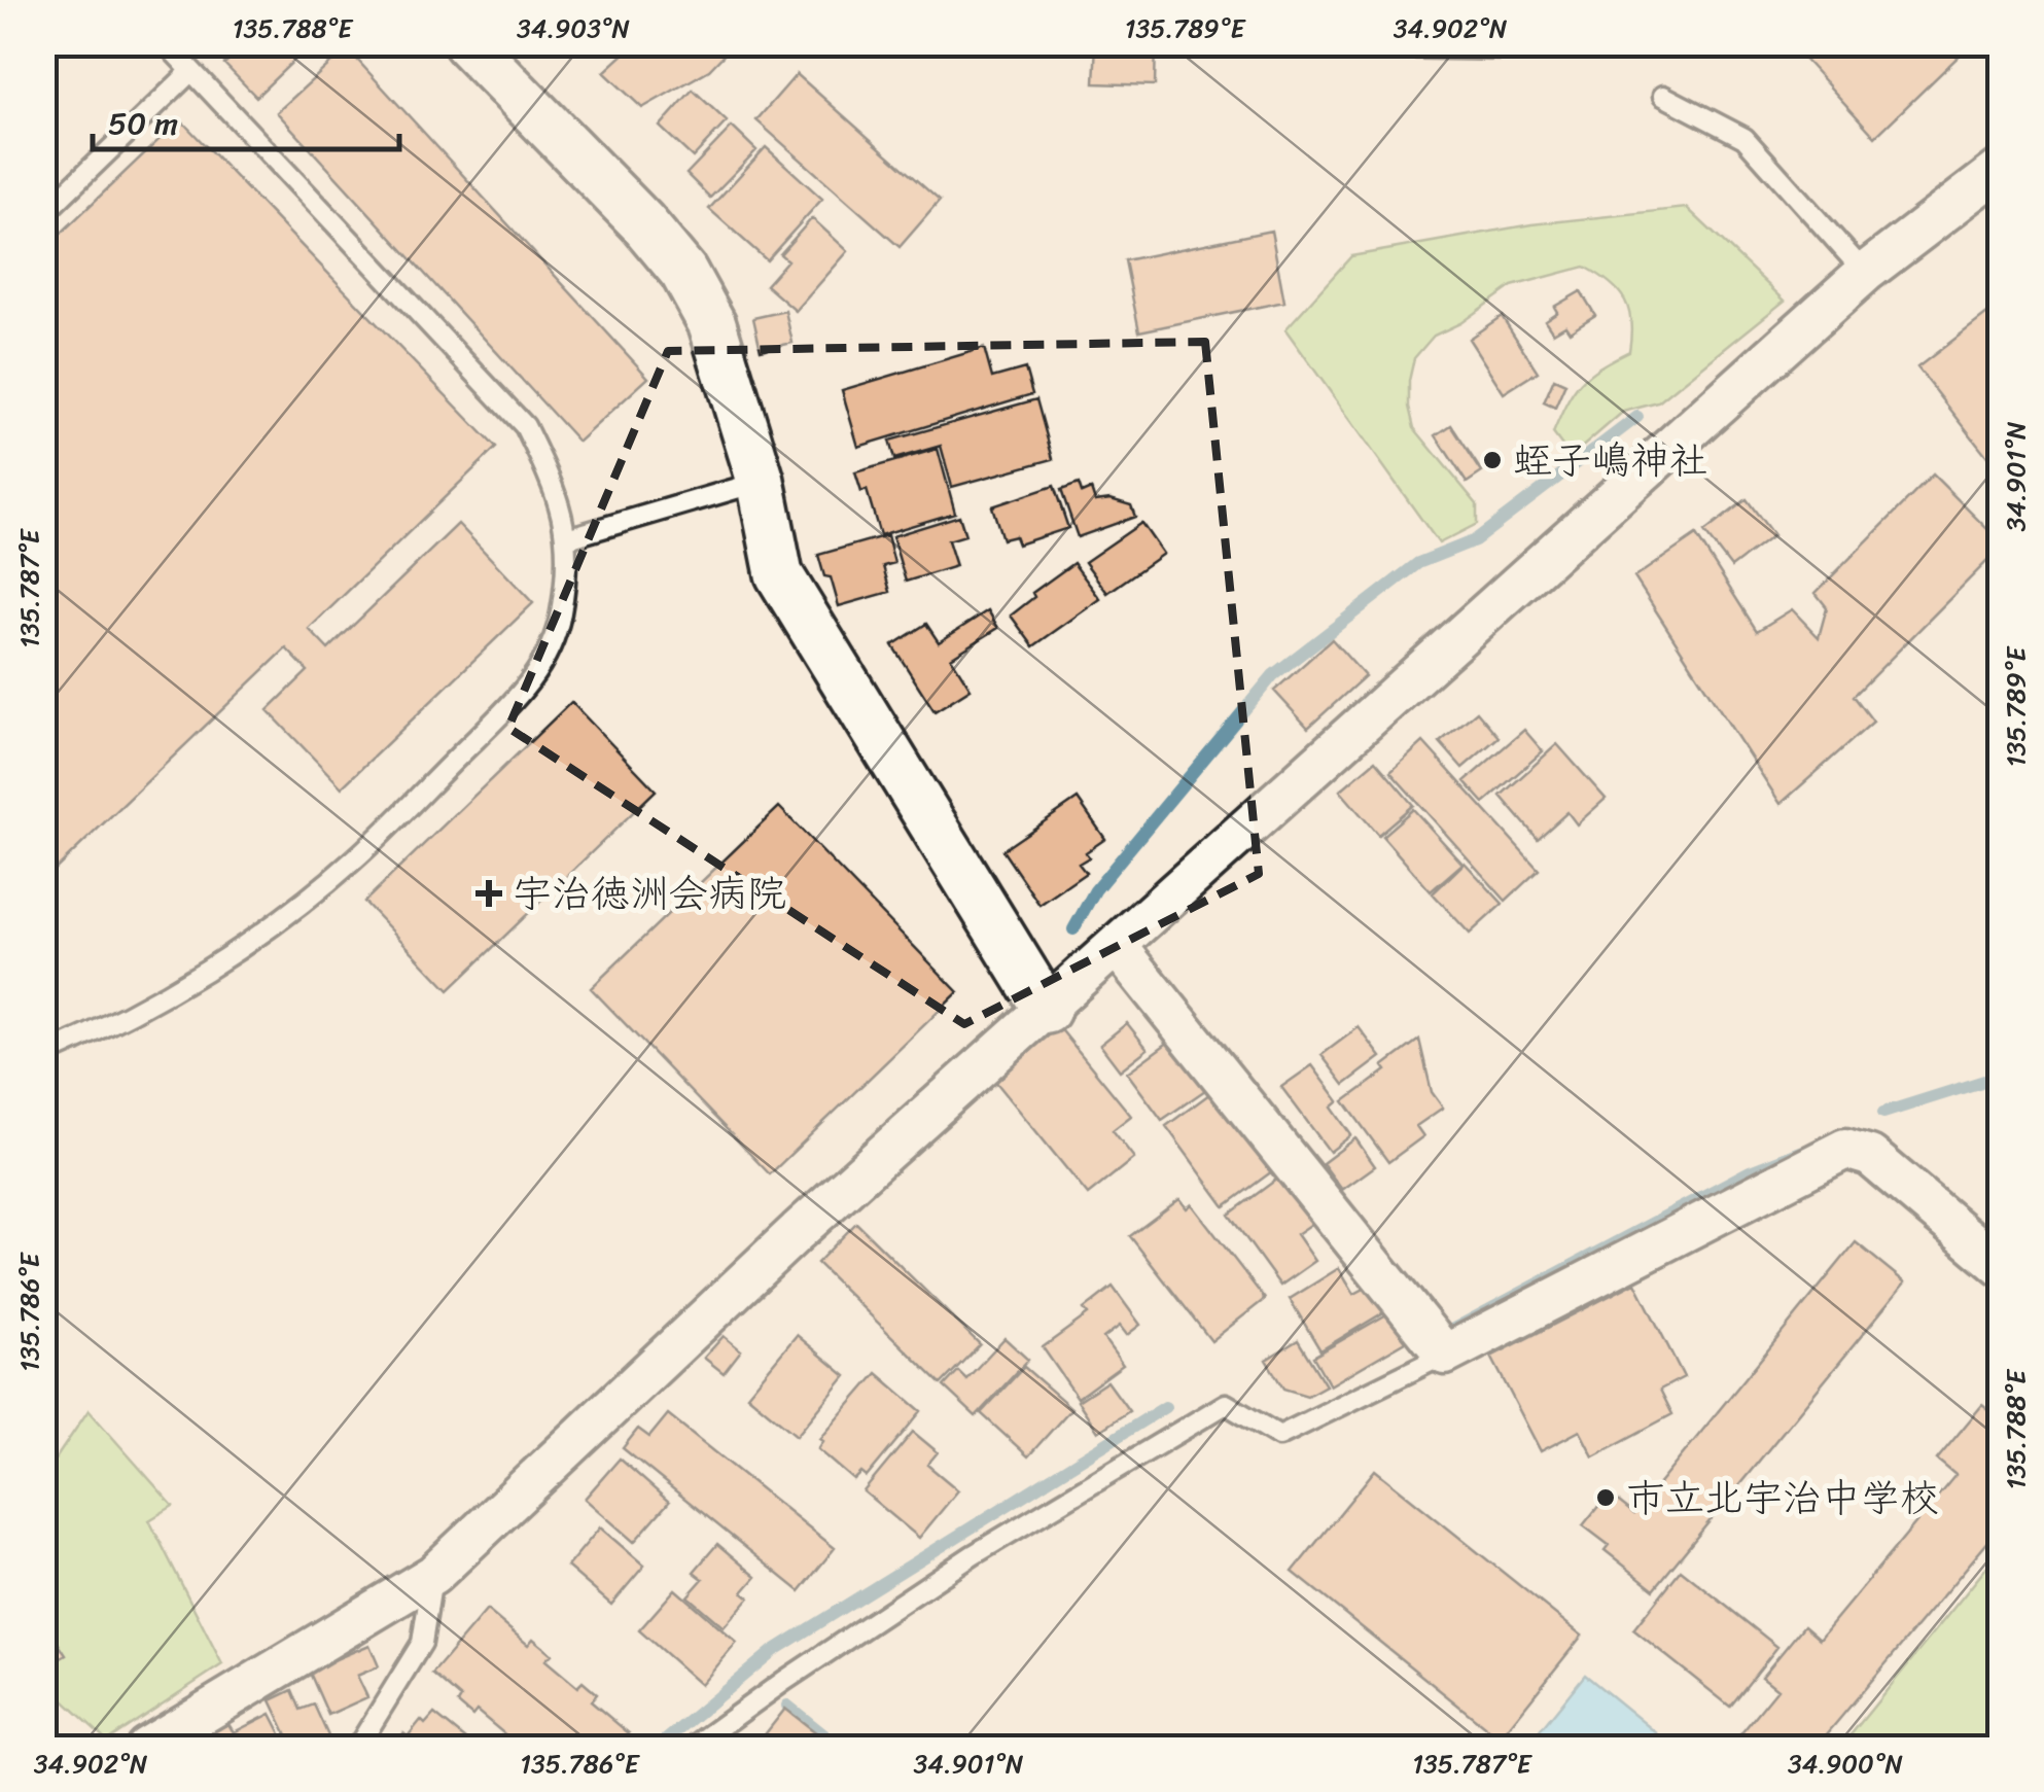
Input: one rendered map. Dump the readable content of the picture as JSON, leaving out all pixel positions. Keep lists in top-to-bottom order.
{
  "places": {
    "other": ["蛭子嶋神社", "市立北宇治中学校"],
    "health": ["宇治徳洲会病院"]
  },
  "scale_bar": "50 m",
  "coordinates": [
    "135.788°E",
    "34.903°N",
    "135.789°E",
    "34.902°N",
    "34.901°N",
    "135.787°E",
    "135.786°E",
    "34.900°N"
  ]
}
